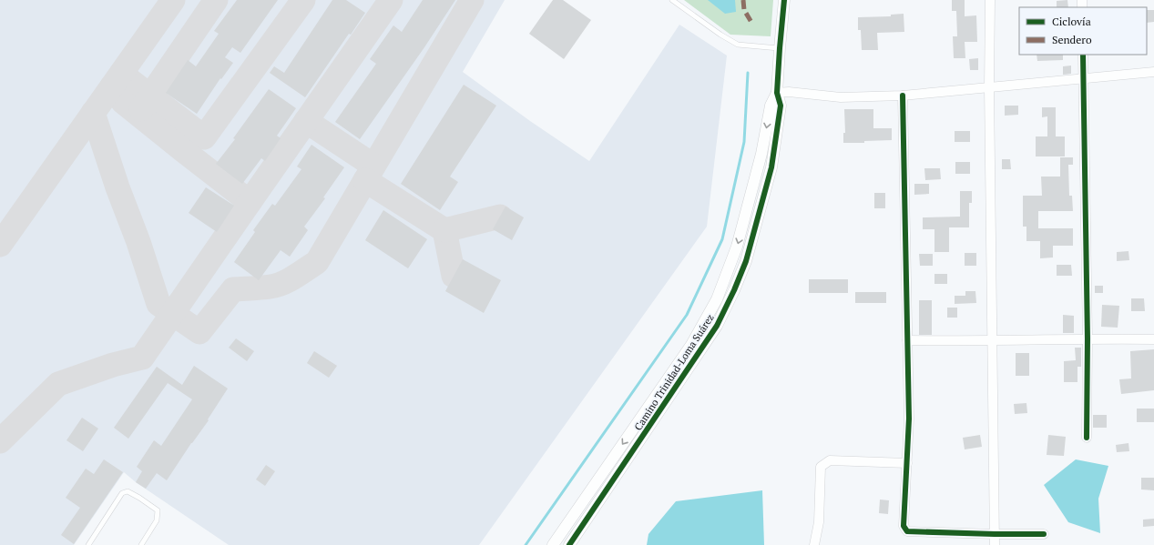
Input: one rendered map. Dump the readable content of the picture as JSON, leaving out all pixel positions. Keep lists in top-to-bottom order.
{
  "streets": {
    "street": ["Camino Trinidad-Loma Suárez"]
  },
  "legend": ["Ciclovía", "Sendero"]
}
